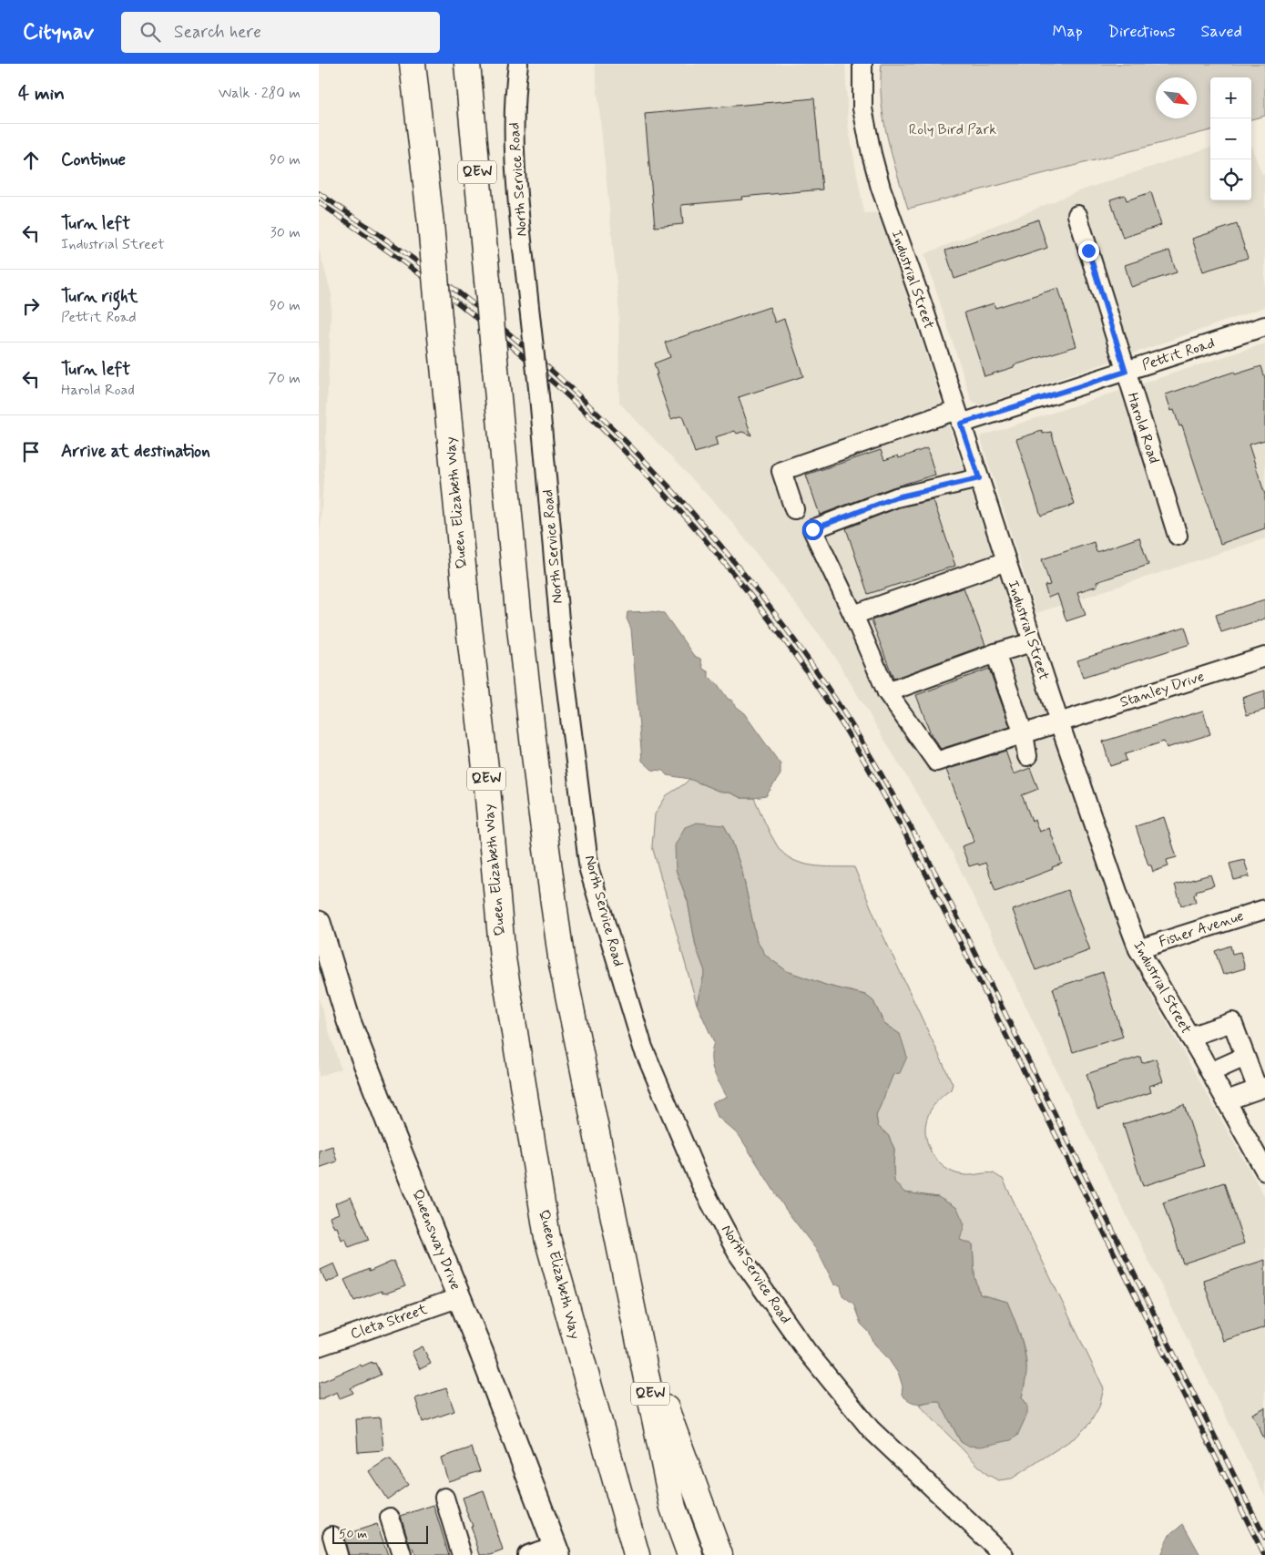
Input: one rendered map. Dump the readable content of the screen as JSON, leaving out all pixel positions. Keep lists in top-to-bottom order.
{
  "streets": {
    "highway": ["QEW", "Queen Elizabeth Way"],
    "main road": ["Queensway Drive"],
    "street": [
      "North Service Road",
      "Industrial Street",
      "Pettit Road",
      "Harold Road",
      "Stanley Drive",
      "Fisher Avenue",
      "Cleta Street"
    ]
  },
  "crossings": [
    ["Industrial Street", "Pettit Road"],
    ["Industrial Street", "Stanley Drive"],
    ["Industrial Street", "Fisher Avenue"],
    ["Pettit Road", "Harold Road"],
    ["Queensway Drive", "Cleta Street"]
  ],
  "parks": ["Roly Bird Park"],
  "scale_bar": "50 m",
  "north": "bottom right",
  "page": {
    "header": "Citynav",
    "search": "Search here",
    "nav": ["Map", "Directions", "Saved"],
    "heading": ["4 min", "Walk · 280 m"],
    "map_buttons": ["+", "−"],
    "list": [
      ["Continue", "90 m"],
      ["Turn left", "Industrial Street", "30 m"],
      ["Turn right", "Pettit Road", "90 m"],
      ["Turn left", "Harold Road", "70 m"],
      "Arrive at destination"
    ],
    "scale": "50 m"
  }
}
